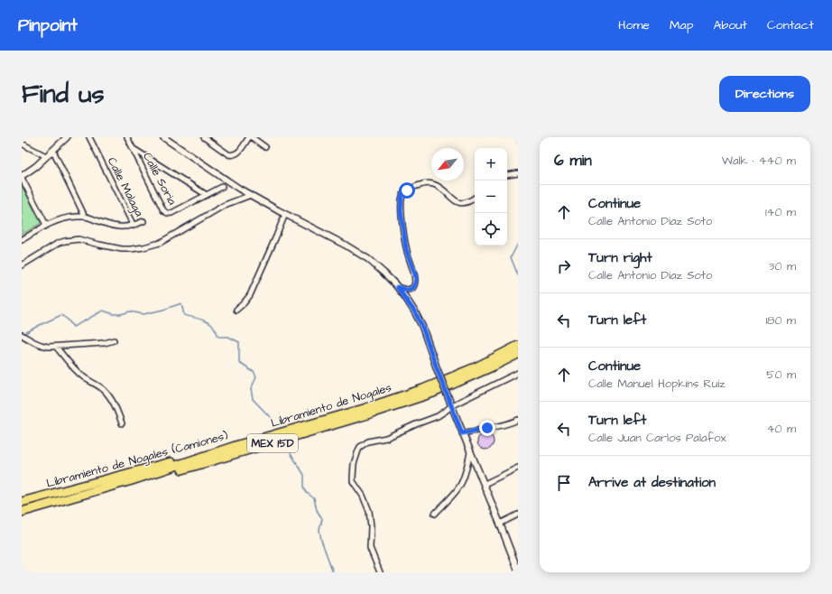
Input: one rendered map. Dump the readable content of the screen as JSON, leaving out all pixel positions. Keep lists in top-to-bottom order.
{
  "streets": {
    "highway": ["Libramiento de Nogales", "MEX 15D", "Libramiento de Nogales (Camiones)"],
    "street": ["Calle Soria", "Calle Malaga"]
  },
  "crossings": [
    ["Libramiento de Nogales", "MEX 15D"],
    ["Libramiento de Nogales", "Libramiento de Nogales (Camiones)"],
    ["MEX 15D", "Libramiento de Nogales (Camiones)"]
  ],
  "north": "bottom left",
  "page": {
    "header": "Pinpoint",
    "nav": [
      "Home",
      "Map",
      "About",
      "Contact"
    ],
    "buttons": "Directions",
    "title": "Find us",
    "heading": ["6 min", "Walk · 440 m"],
    "map_buttons": ["+", "−"],
    "list": [
      ["Continue", "Calle Antonio Díaz Soto", "140 m"],
      ["Turn right", "Calle Antonio Díaz Soto", "30 m"],
      ["Turn left", "180 m"],
      ["Continue", "Calle Manuel Hopkins Ruíz", "50 m"],
      ["Turn left", "Calle Juan Carlos Palafox", "40 m"],
      "Arrive at destination"
    ]
  }
}
